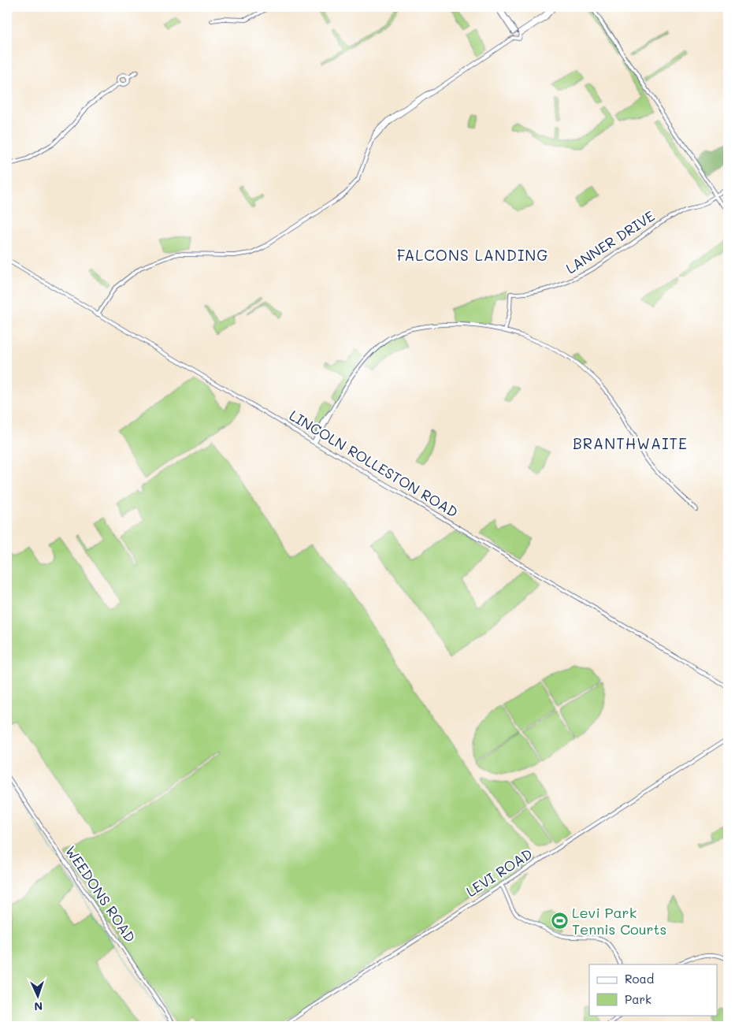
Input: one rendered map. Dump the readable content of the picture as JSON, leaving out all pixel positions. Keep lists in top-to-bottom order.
{
  "streets": {
    "street": [
      "LANNER DRIVE",
      "LINCOLN ROLLESTON ROAD",
      "LEVI ROAD",
      "WEEDONS ROAD"
    ]
  },
  "districts": ["FALCONS LANDING", "BRANTHWAITE"],
  "places": {
    "sports": ["Levi Park Tennis Courts"]
  },
  "legend": ["Road", "Park"],
  "north": "bottom"
}
